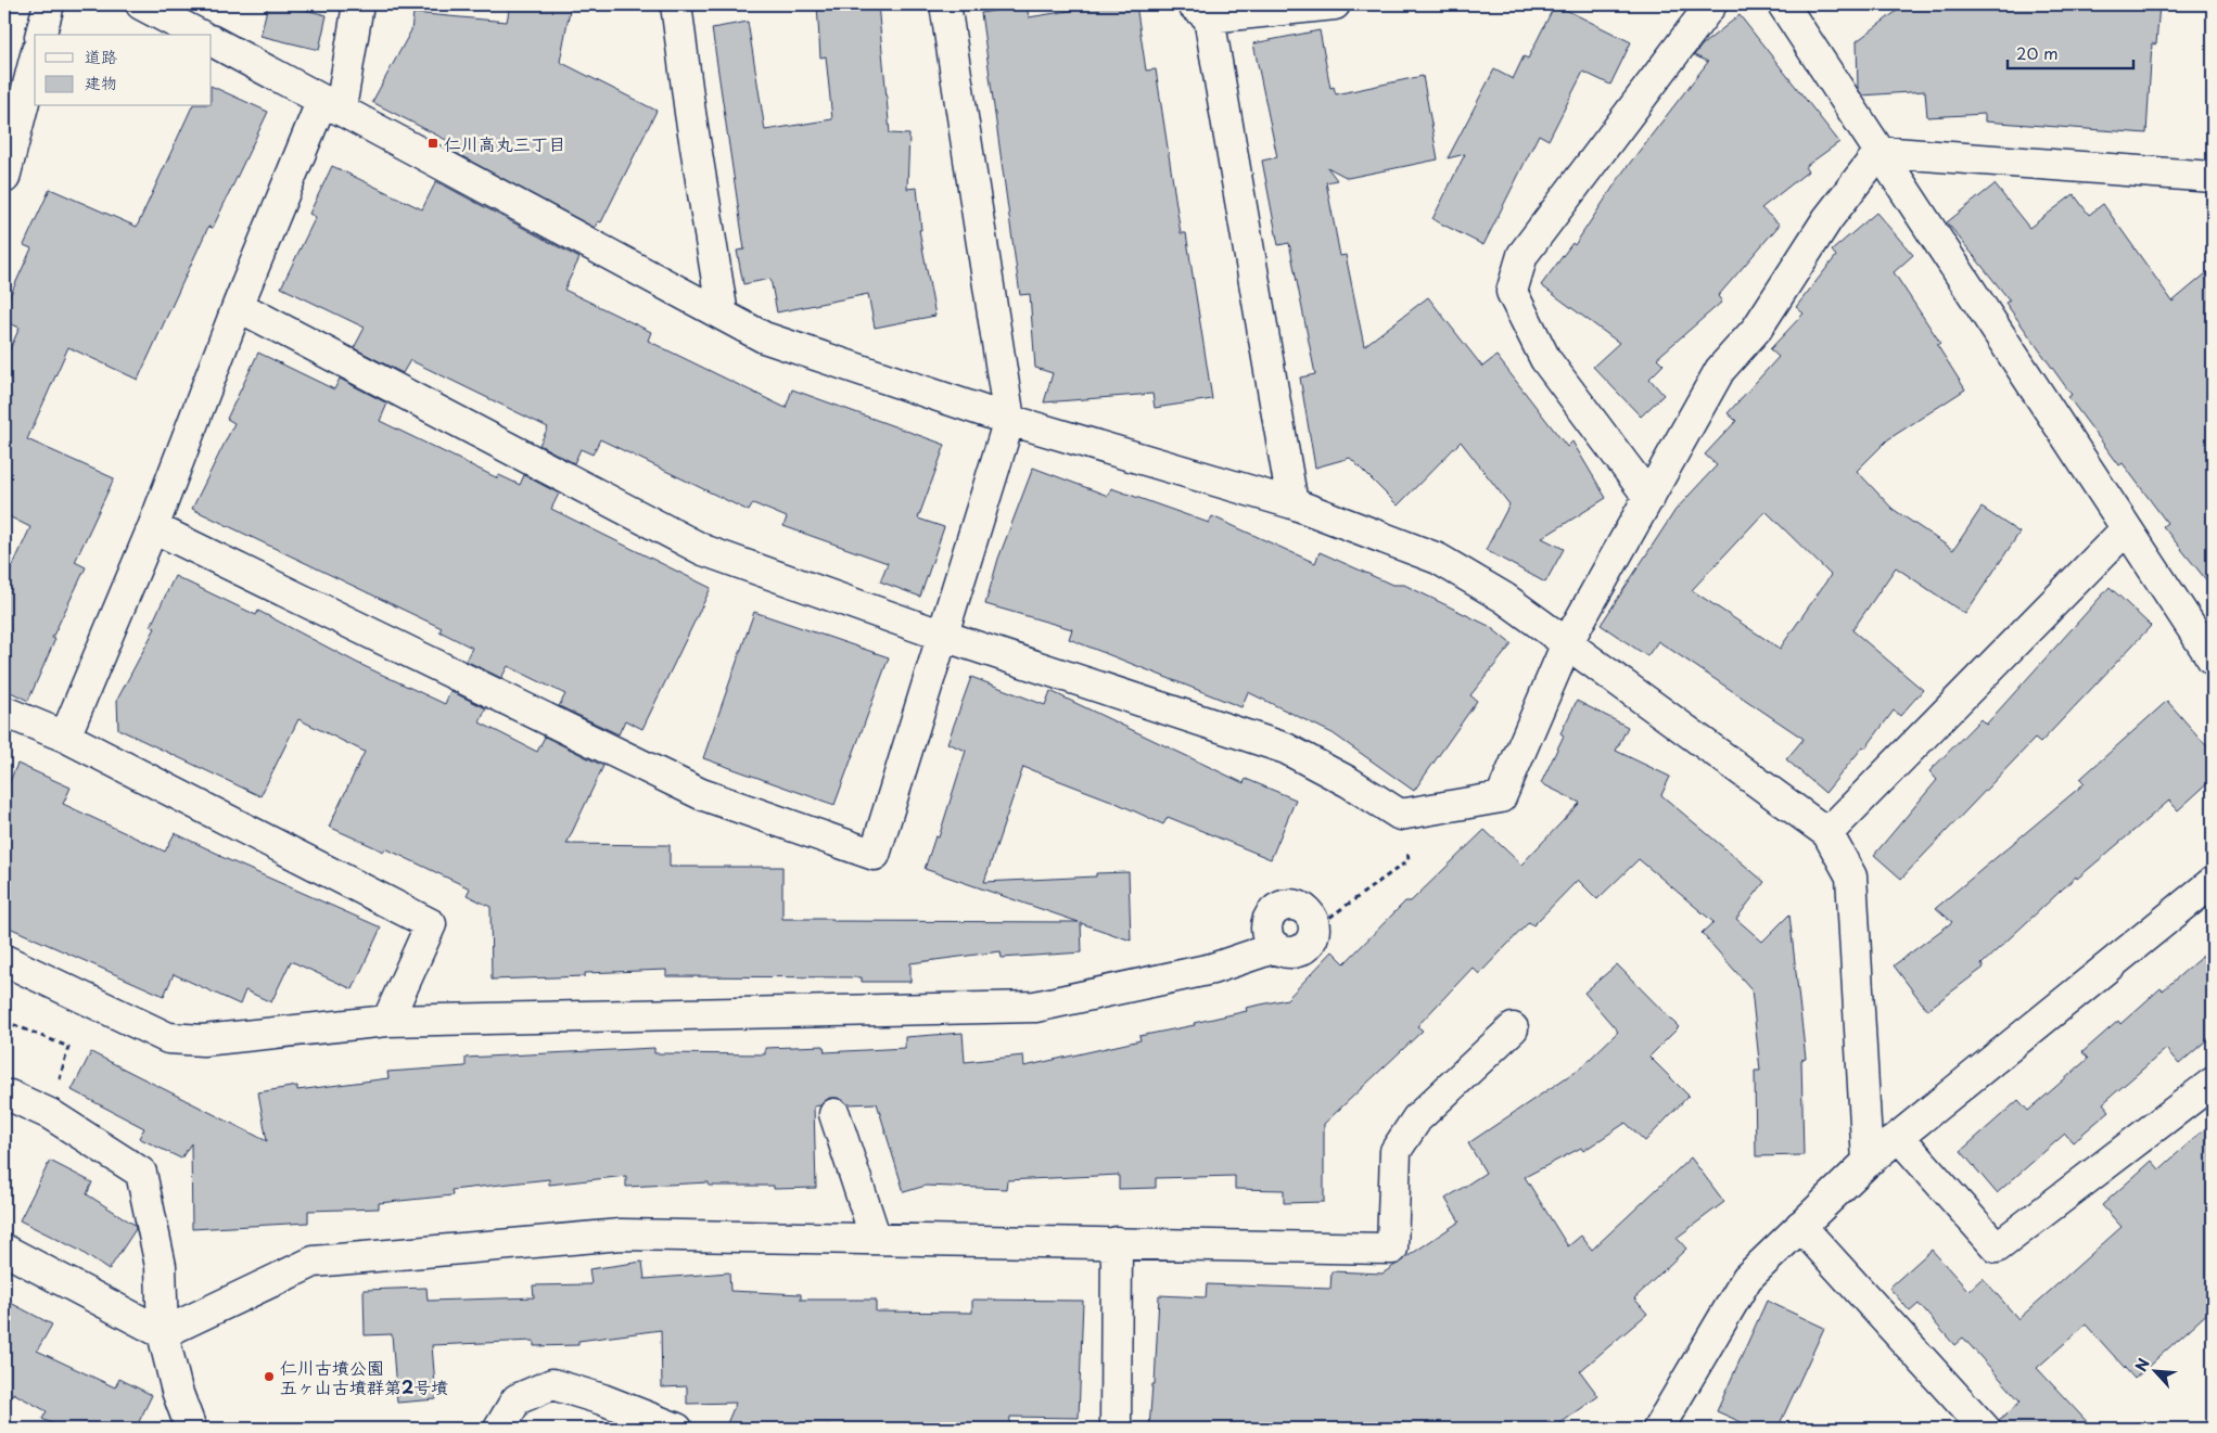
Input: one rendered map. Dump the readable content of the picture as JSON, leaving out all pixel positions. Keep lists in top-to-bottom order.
{
  "places": {
    "transit": ["仁川高丸三丁目"],
    "other": ["仁川古墳公園 五ヶ山古墳群第2号墳"]
  },
  "legend": ["道路", "建物"],
  "scale_bar": "20 m",
  "north": "top left"
}
